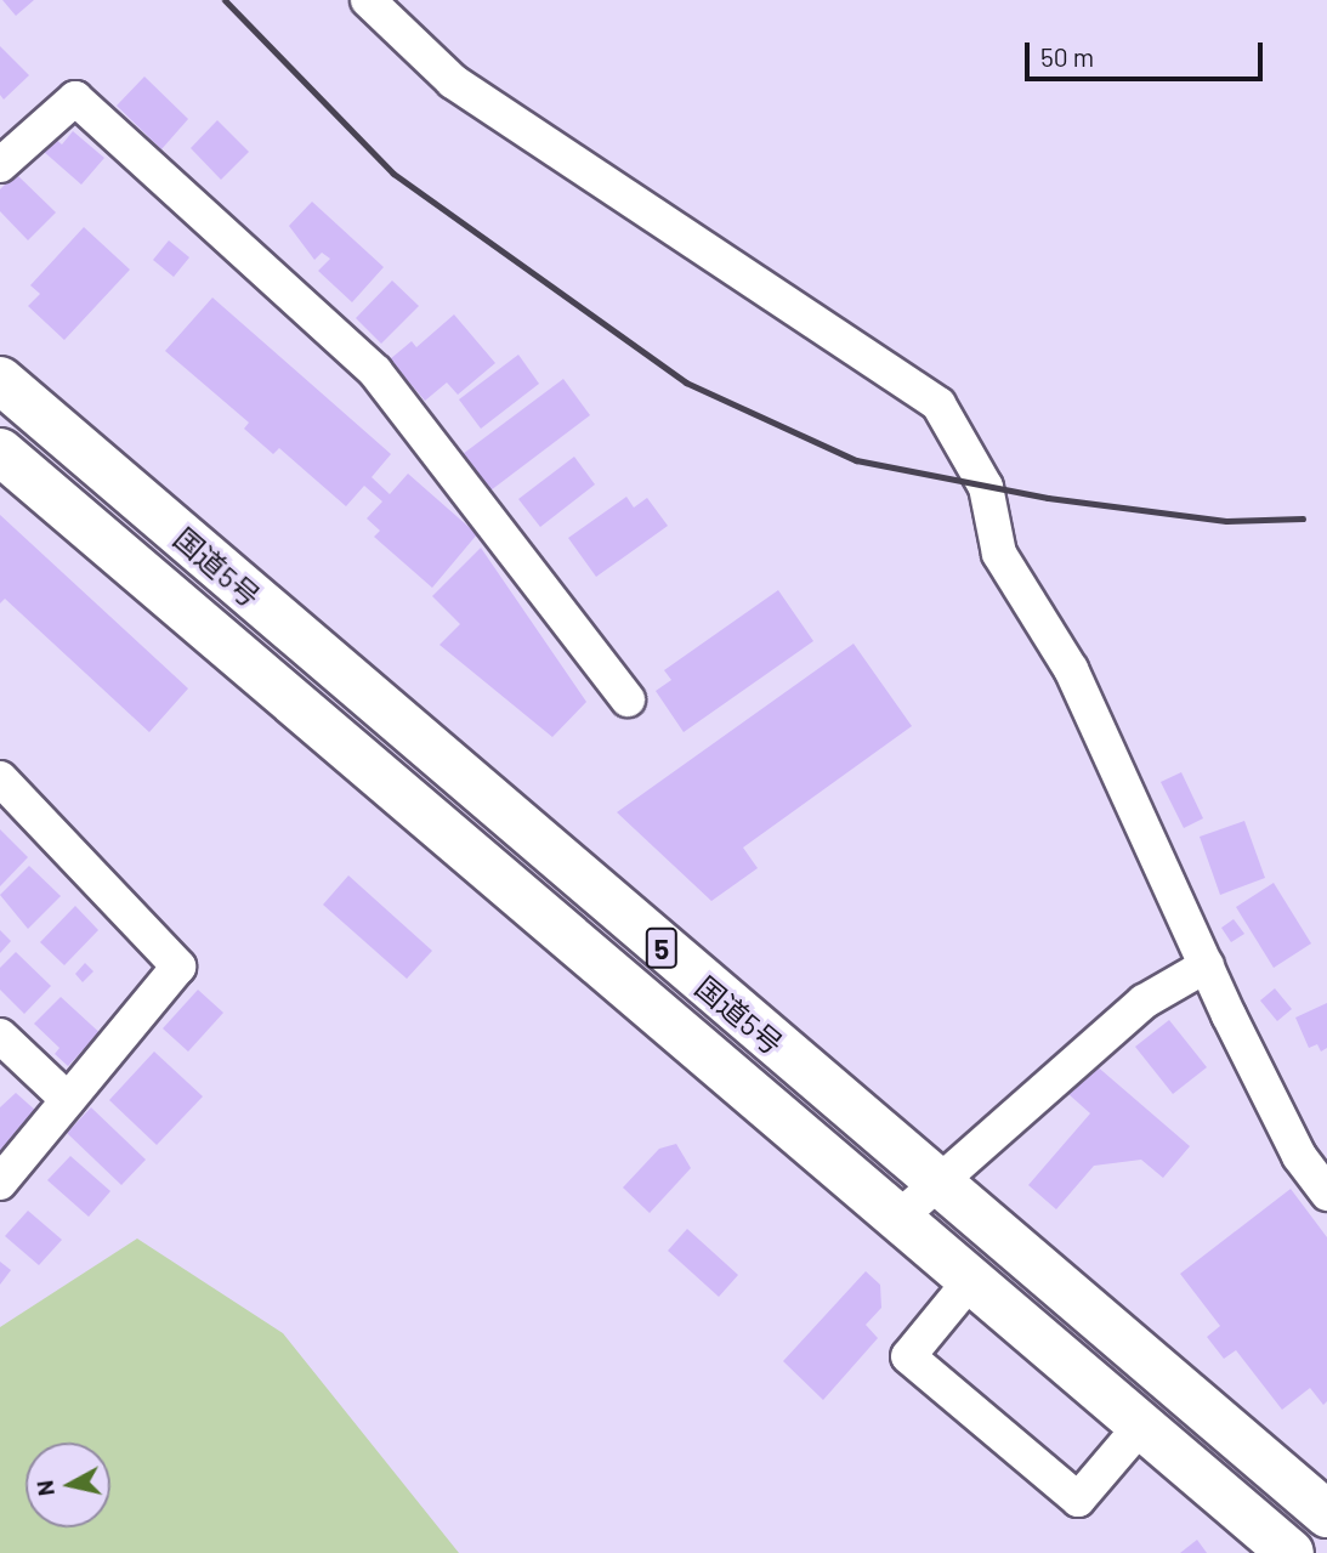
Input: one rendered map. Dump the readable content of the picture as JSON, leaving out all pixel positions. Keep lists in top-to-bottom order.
{
  "streets": {
    "highway": ["国道5号", "5"]
  },
  "scale_bar": "50 m",
  "north": "left"
}
